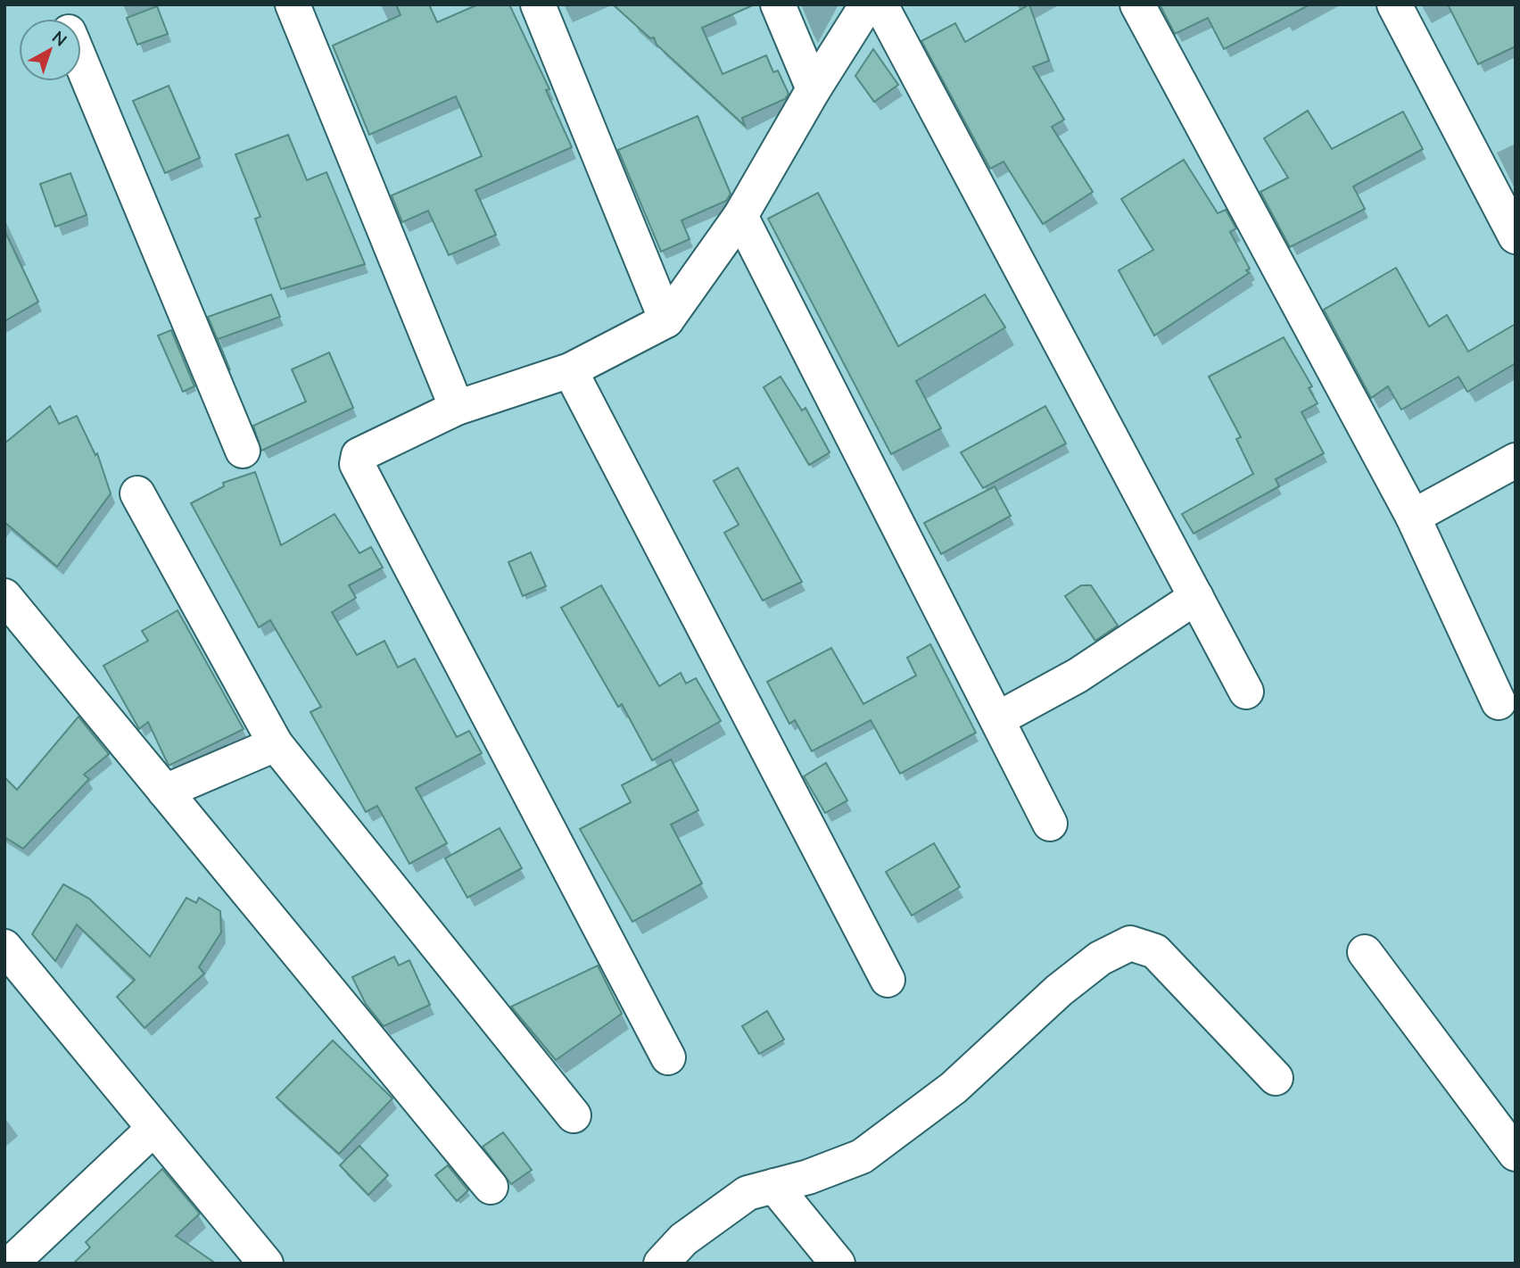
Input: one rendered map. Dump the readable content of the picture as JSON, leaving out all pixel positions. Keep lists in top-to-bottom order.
{
  "north": "top right"
}
